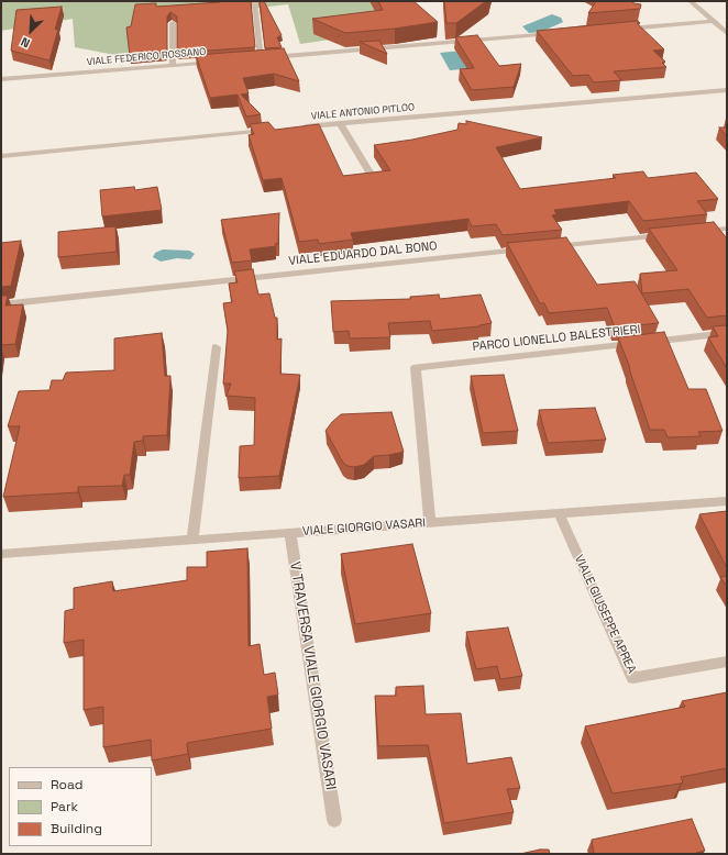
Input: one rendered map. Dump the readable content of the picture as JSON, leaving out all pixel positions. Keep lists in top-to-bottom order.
{
  "streets": {
    "street": [
      "VIALE FEDERICO ROSSANO",
      "VIALE ANTONIO PITLOO",
      "VIALE EDUARDO DAL BONO",
      "PARCO LIONELLO BALESTRIERI",
      "VIALE GIORGIO VASARI",
      "VIALE GIUSEPPE APREA",
      "V TRAVERSA VIALE GIORGIO VASARI"
    ]
  },
  "crossings": [
    ["PARCO LIONELLO BALESTRIERI", "VIALE GIORGIO VASARI"],
    ["VIALE GIORGIO VASARI", "VIALE GIUSEPPE APREA"],
    ["VIALE GIORGIO VASARI", "V TRAVERSA VIALE GIORGIO VASARI"]
  ],
  "legend": ["Road", "Park", "Building"],
  "north": "bottom left"
}
